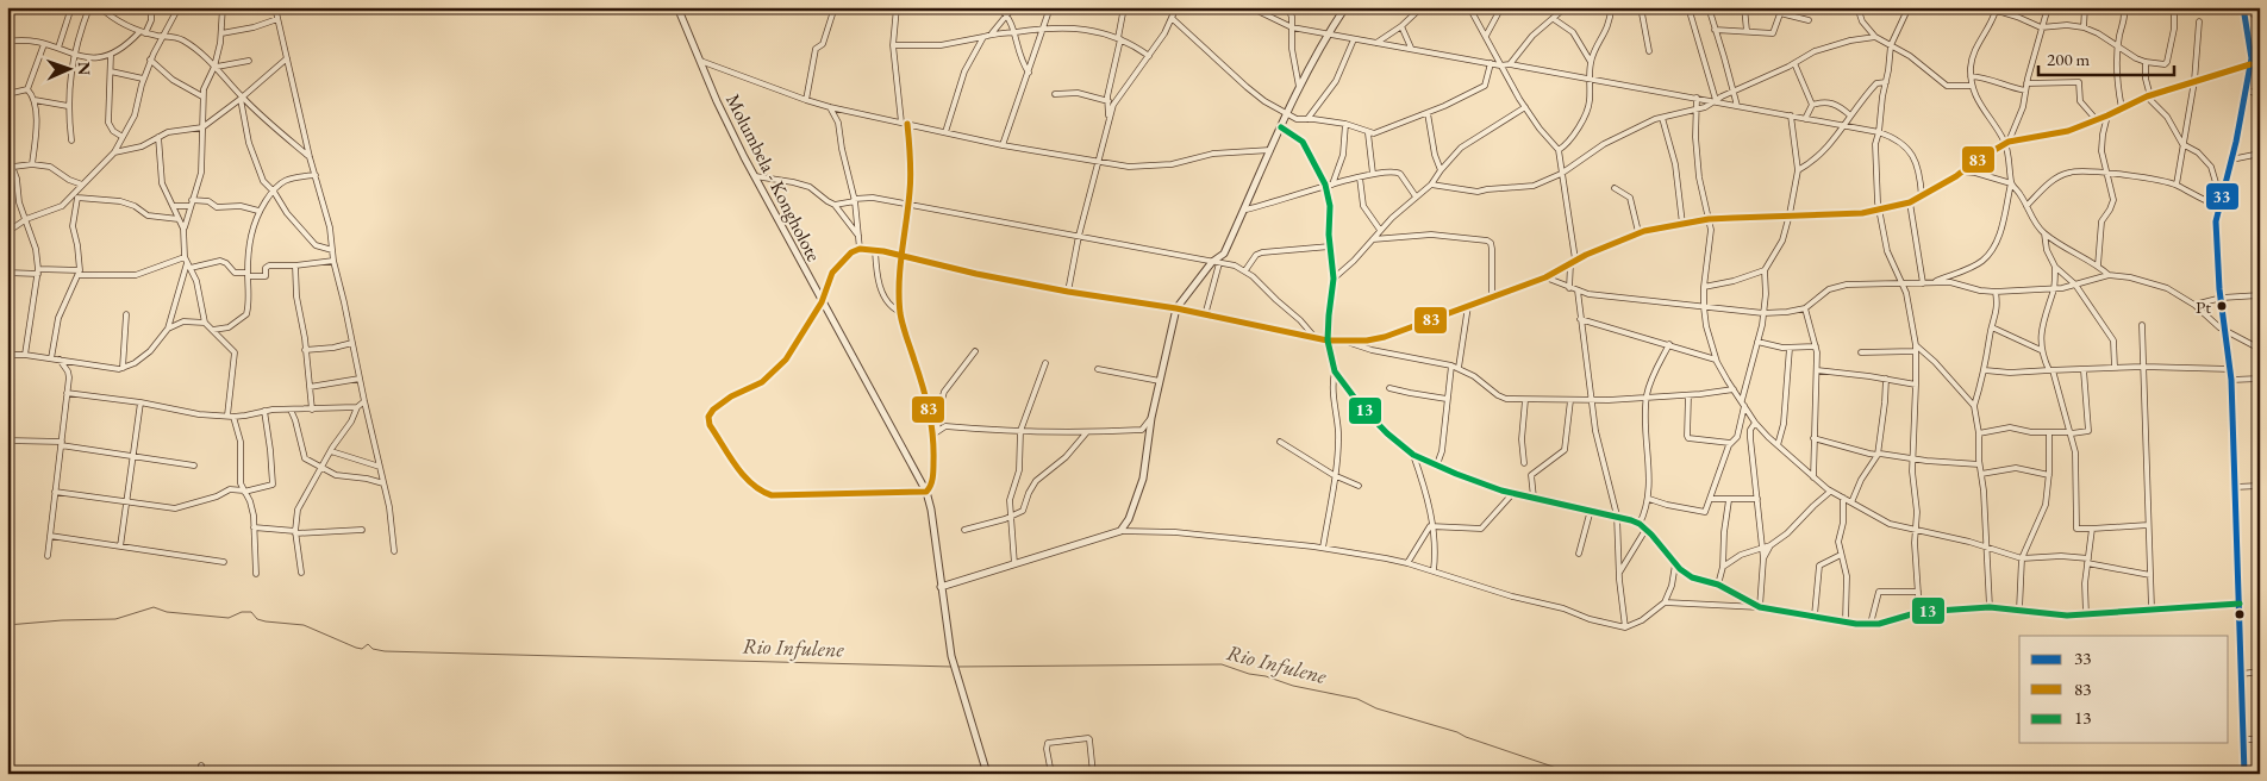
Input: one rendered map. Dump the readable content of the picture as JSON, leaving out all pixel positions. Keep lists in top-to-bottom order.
{
  "streets": {
    "street": ["Molumbela - Kongholote"]
  },
  "water": ["Rio Infulene"],
  "places": ["Pt"],
  "lines": ["transit line 33", "transit line 83", "transit line 13"],
  "legend": ["33", "83", "13"],
  "scale_bar": "200 m",
  "north": "right"
}
